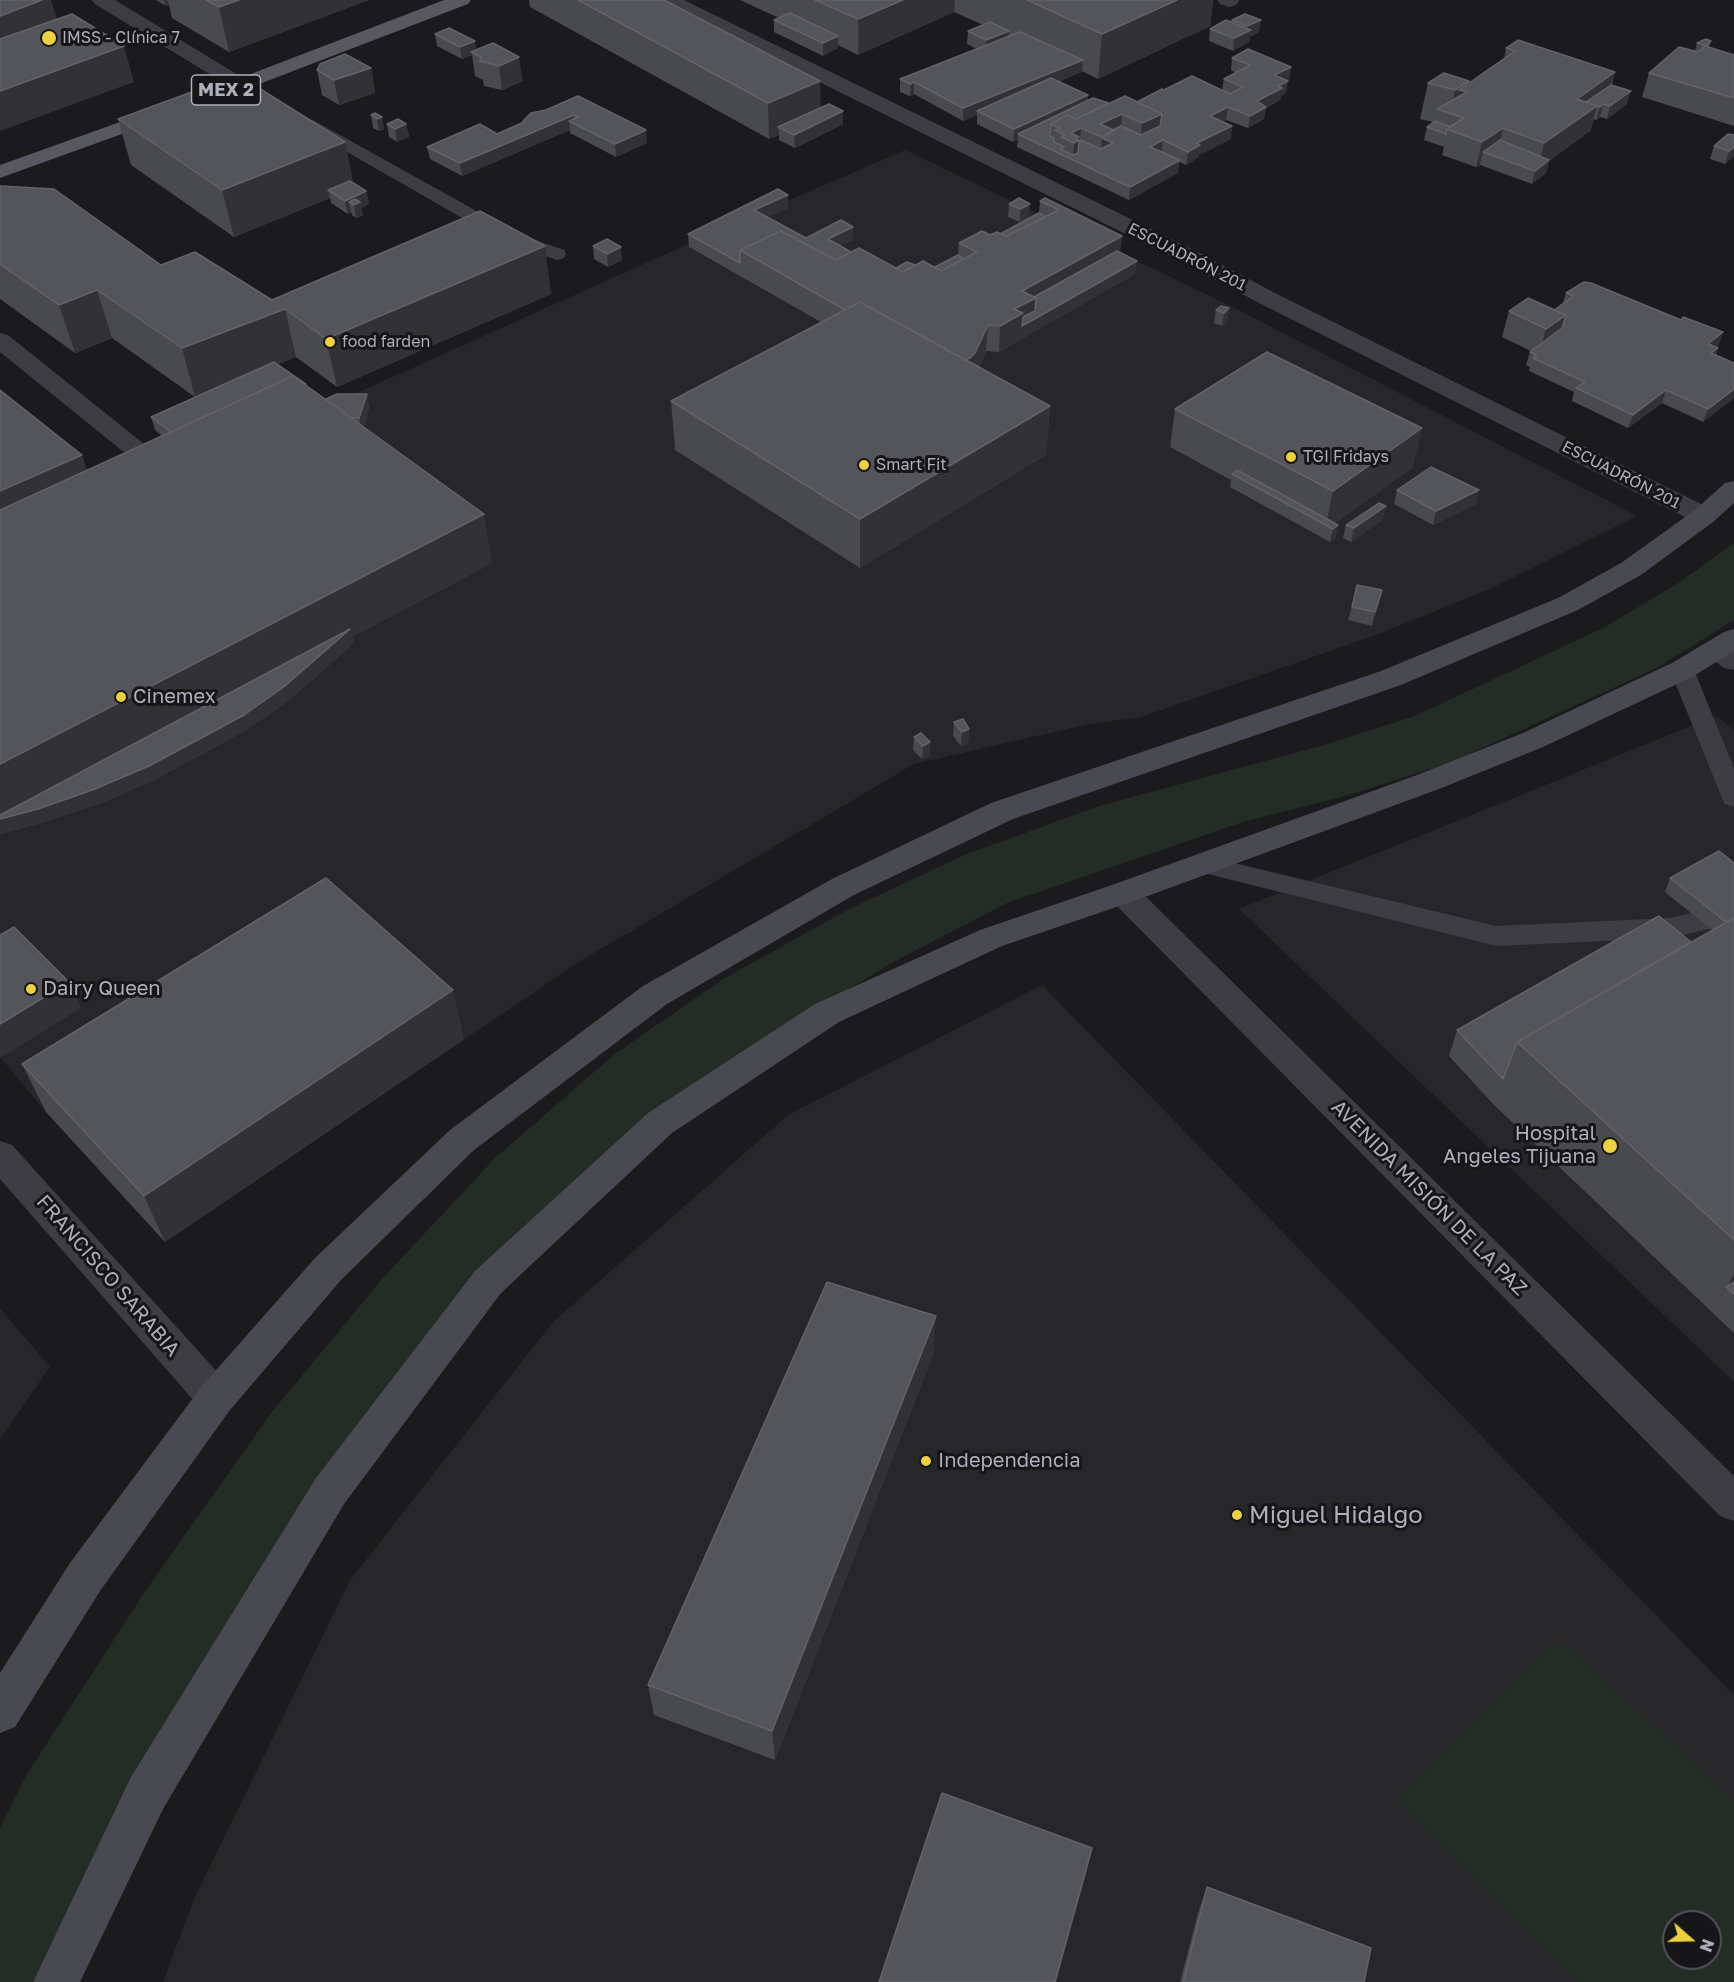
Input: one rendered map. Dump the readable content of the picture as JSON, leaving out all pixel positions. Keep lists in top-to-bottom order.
{
  "streets": {
    "main road": ["MEX 2"],
    "street": ["ESCUADRÓN 201", "AVENIDA MISIÓN DE LA PAZ", "FRANCISCO SARABIA"]
  },
  "places": [
    "IMSS - Clínica 7",
    "food farden",
    "TGI Fridays",
    "Smart Fit",
    "Cinemex",
    "Dairy Queen",
    "Hospital Angeles Tijuana",
    "Independencia",
    "Miguel Hidalgo"
  ],
  "north": "right"
}
